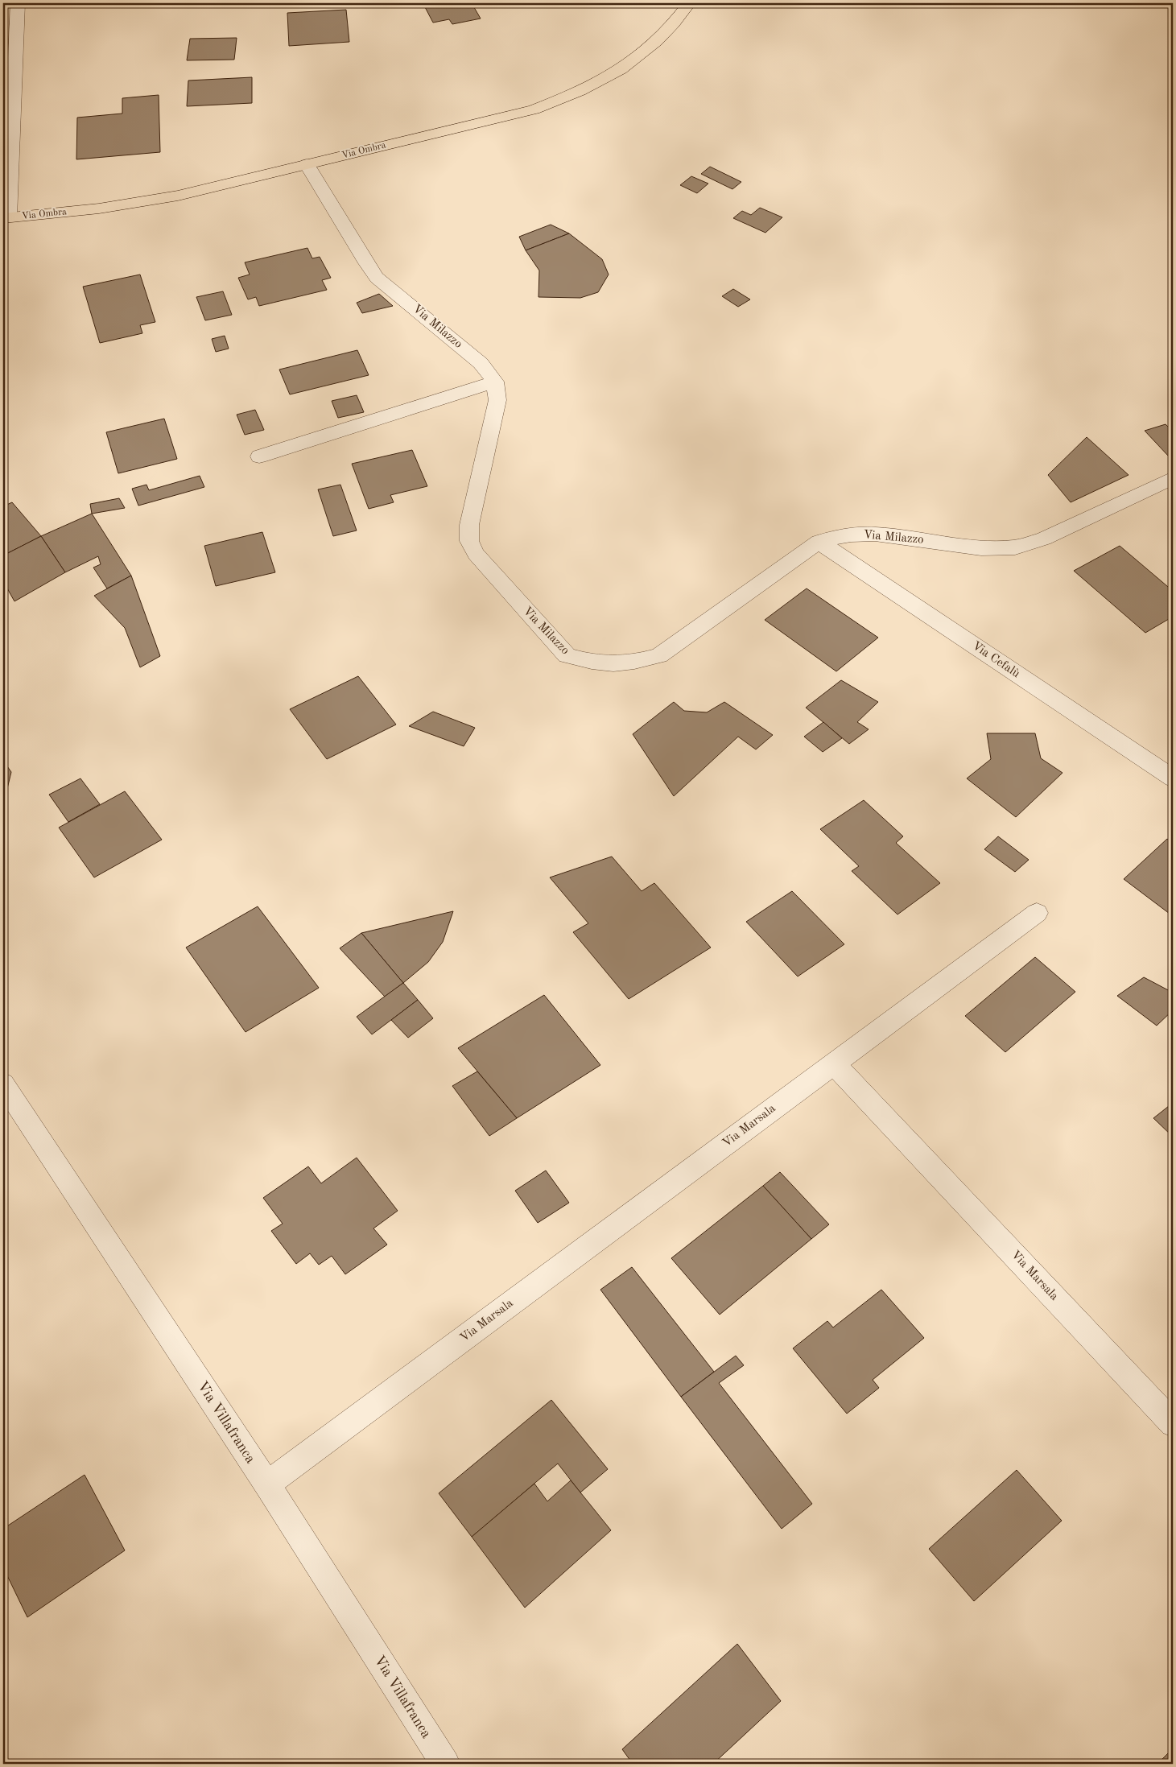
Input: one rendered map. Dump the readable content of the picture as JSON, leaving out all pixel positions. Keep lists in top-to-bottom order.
{
  "streets": {
    "main road": ["Via Ombra"],
    "street": [
      "Via Milazzo",
      "Via Cefalù",
      "Via Marsala",
      "Via Villafranca"
    ]
  },
  "crossings": [
    ["Via Ombra", "Via Milazzo"],
    ["Via Milazzo", "Via Cefalù"],
    ["Via Marsala", "Via Villafranca"]
  ]
}
